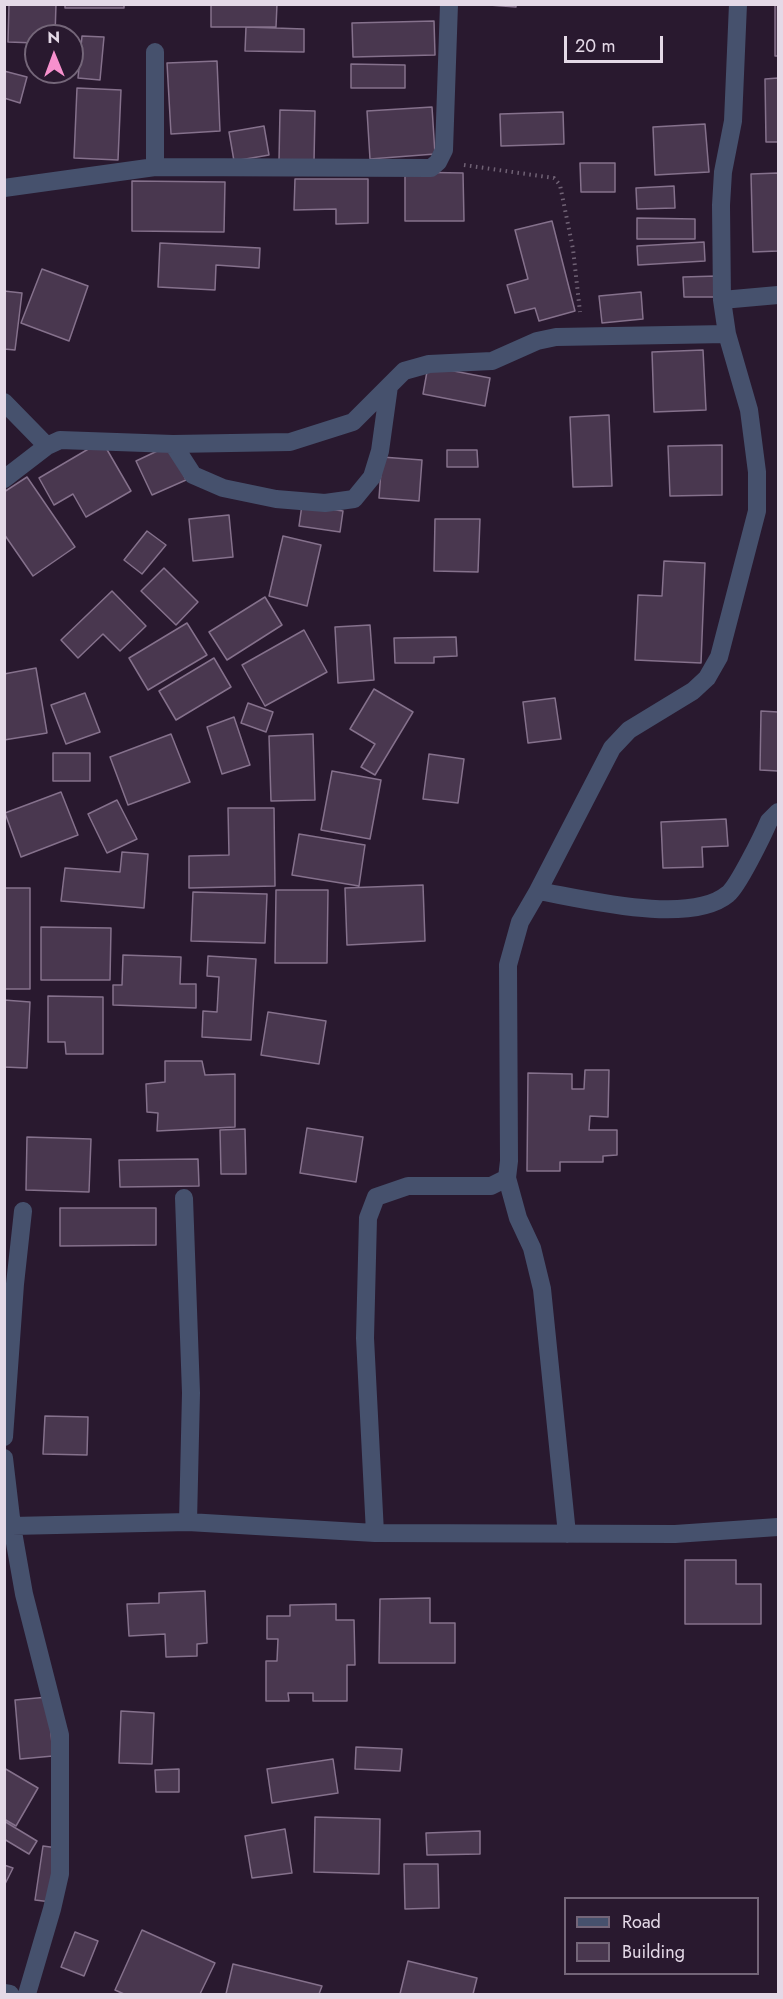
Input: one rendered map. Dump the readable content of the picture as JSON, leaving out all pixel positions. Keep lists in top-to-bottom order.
{
  "legend": ["Road", "Building"],
  "scale_bar": "20 m",
  "north": "top"
}
